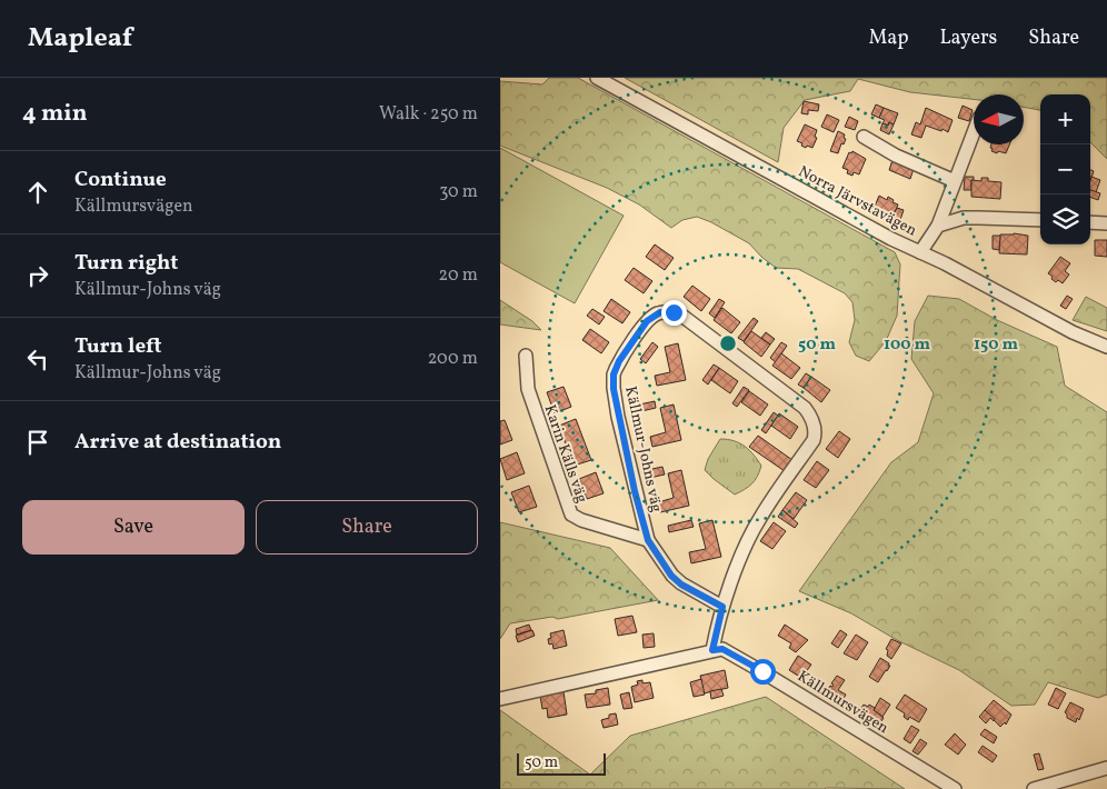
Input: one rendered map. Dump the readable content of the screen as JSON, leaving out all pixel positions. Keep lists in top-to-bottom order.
{
  "streets": {
    "street": [
      "Norra Järvstavägen",
      "Källmur-Johns väg",
      "Karin Källs väg",
      "Källmursvägen"
    ]
  },
  "crossings": [
    ["Källmur-Johns väg", "Karin Källs väg"],
    ["Källmur-Johns väg", "Källmursvägen"]
  ],
  "scale_bar": "50 m",
  "north": "left",
  "page": {
    "header": "Mapleaf",
    "nav": ["Map", "Layers", "Share"],
    "heading": ["4 min", "Walk · 250 m"],
    "map_buttons": ["+", "−"],
    "list": [
      ["Continue", "Källmursvägen", "30 m"],
      ["Turn right", "Källmur-Johns väg", "20 m"],
      ["Turn left", "Källmur-Johns väg", "200 m"],
      "Arrive at destination"
    ],
    "buttons": ["Save", "Share"],
    "scale": "50 m"
  },
  "rings": ["50 m", "100 m", "150 m"]
}
